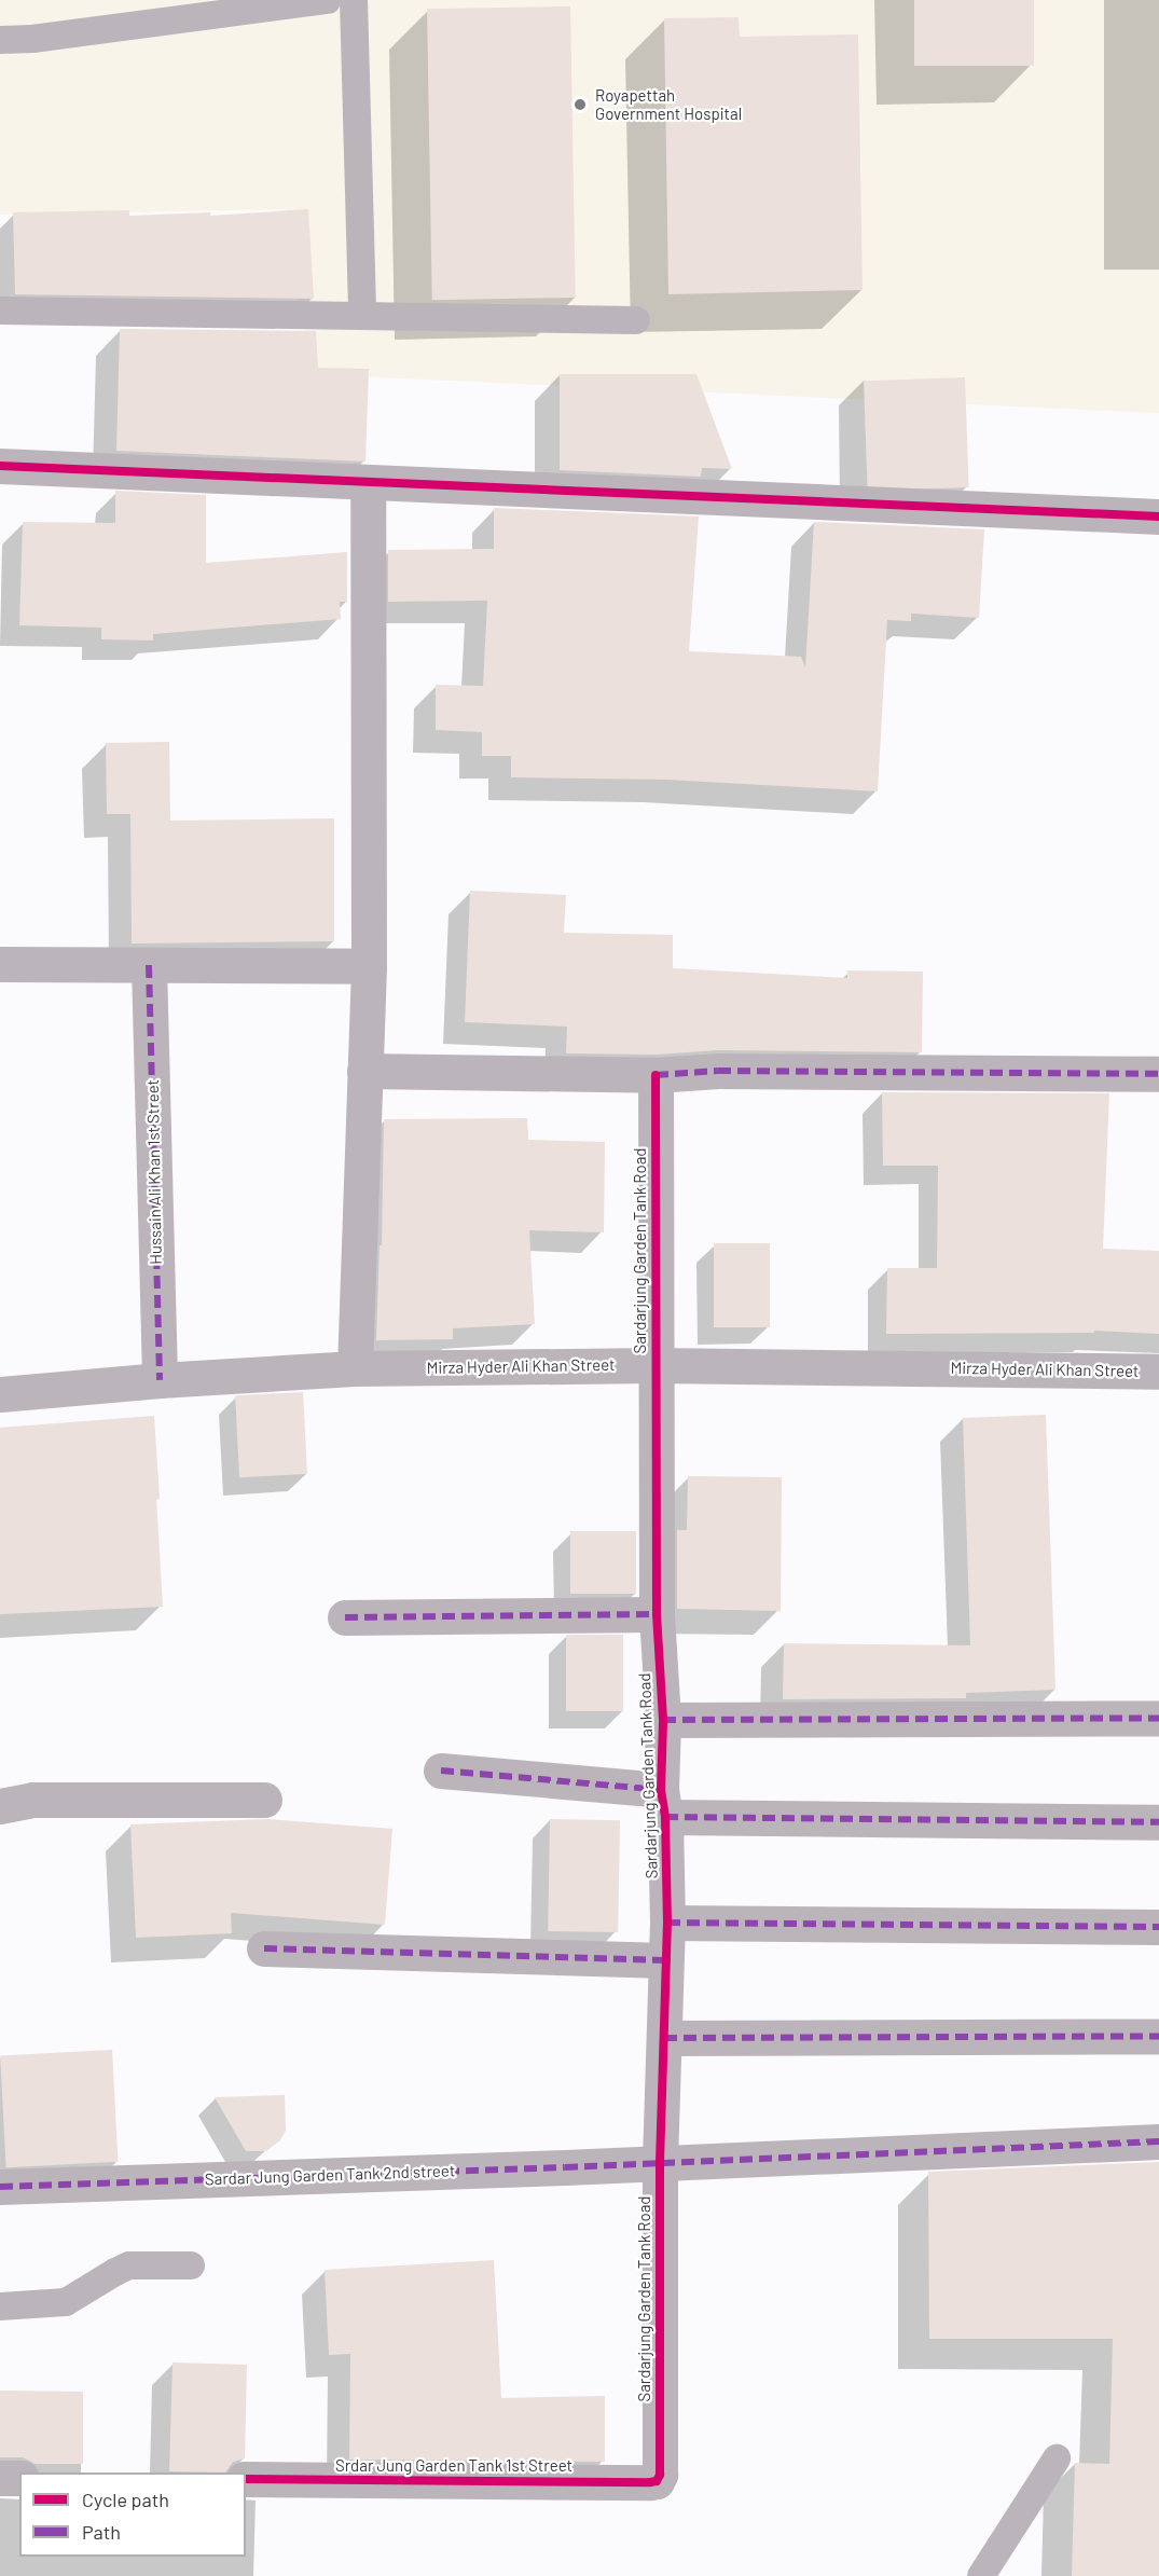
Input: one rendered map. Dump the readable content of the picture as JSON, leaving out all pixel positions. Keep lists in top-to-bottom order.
{
  "streets": {
    "street": [
      "Hussain Ali Khan 1st Street",
      "Sardarjung Garden Tank Road",
      "Mirza Hyder Ali Khan Street",
      "Sardar Jung Garden Tank 2nd street",
      "Srdar Jung Garden Tank 1st Street"
    ]
  },
  "crossings": [
    ["Hussain Ali Khan 1st Street", "Mirza Hyder Ali Khan Street"],
    ["Sardarjung Garden Tank Road", "Mirza Hyder Ali Khan Street"],
    ["Sardarjung Garden Tank Road", "Sardar Jung Garden Tank 2nd street"],
    ["Sardarjung Garden Tank Road", "Srdar Jung Garden Tank 1st Street"]
  ],
  "places": ["Royapettah Government Hospital"],
  "legend": ["Cycle path", "Path"]
}
